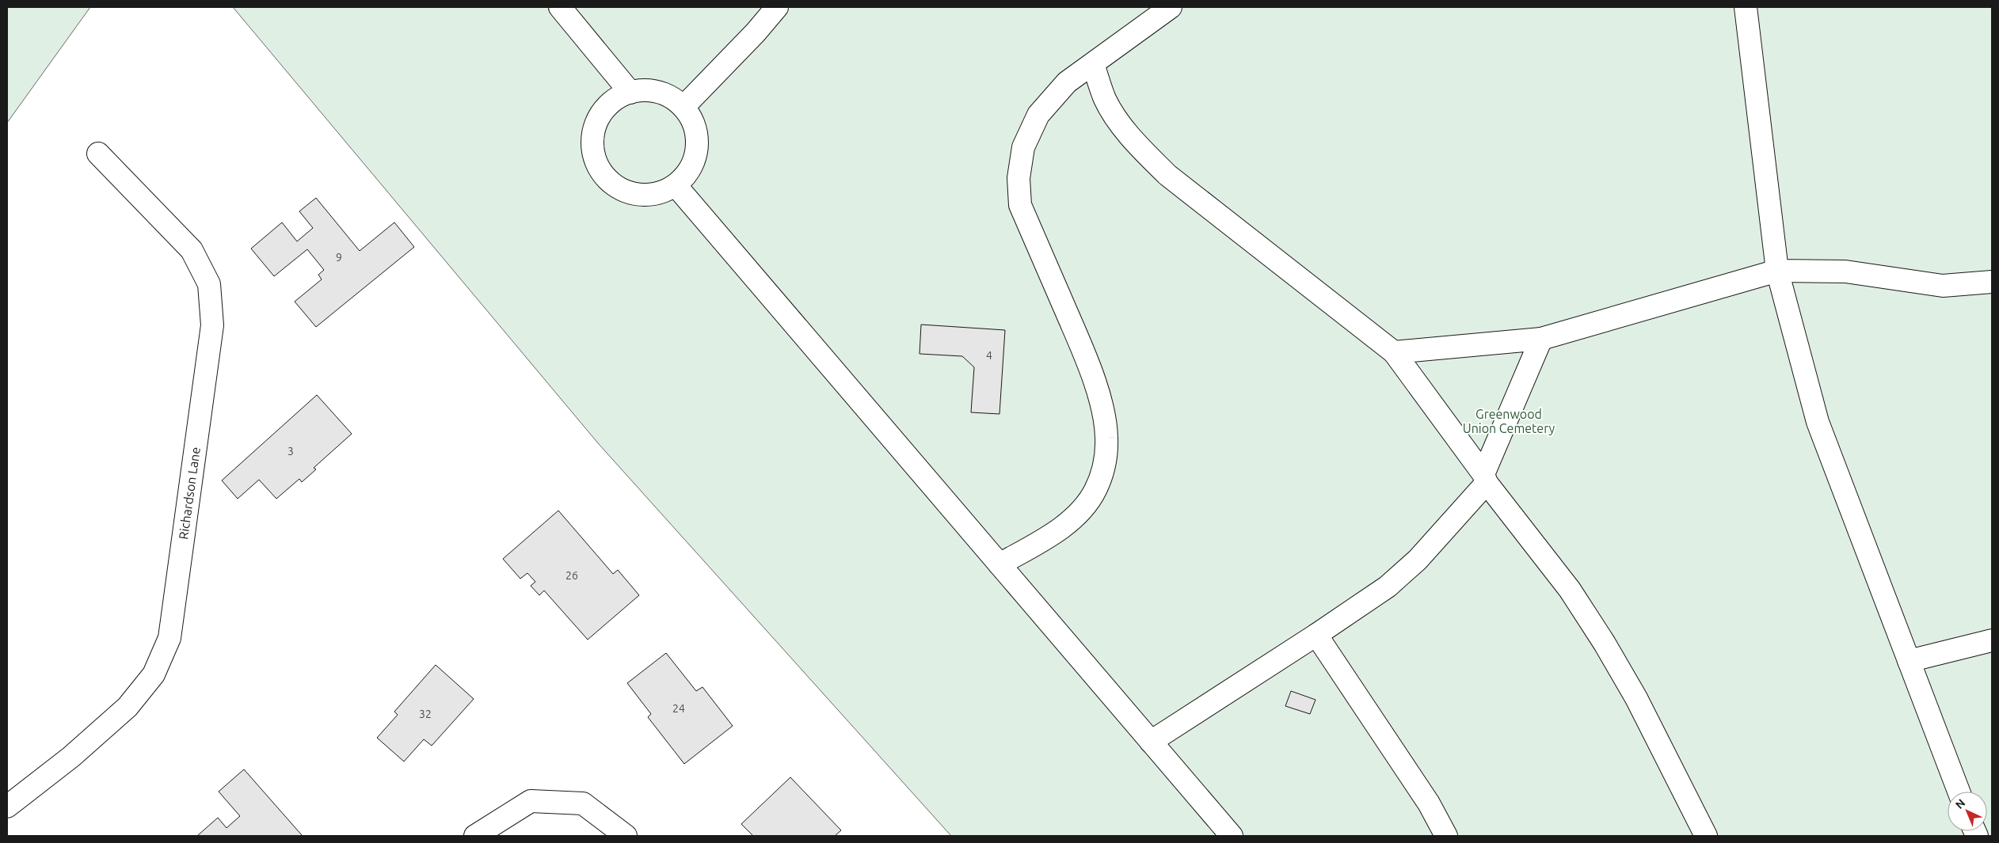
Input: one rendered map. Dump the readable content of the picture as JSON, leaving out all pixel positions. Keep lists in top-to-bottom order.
{
  "streets": {
    "street": ["Richardson Lane"]
  },
  "parks": ["Greenwood Union Cemetery"],
  "house_numbers": [
    "9",
    "4",
    "3",
    "26",
    "24",
    "32"
  ],
  "north": "top left"
}
